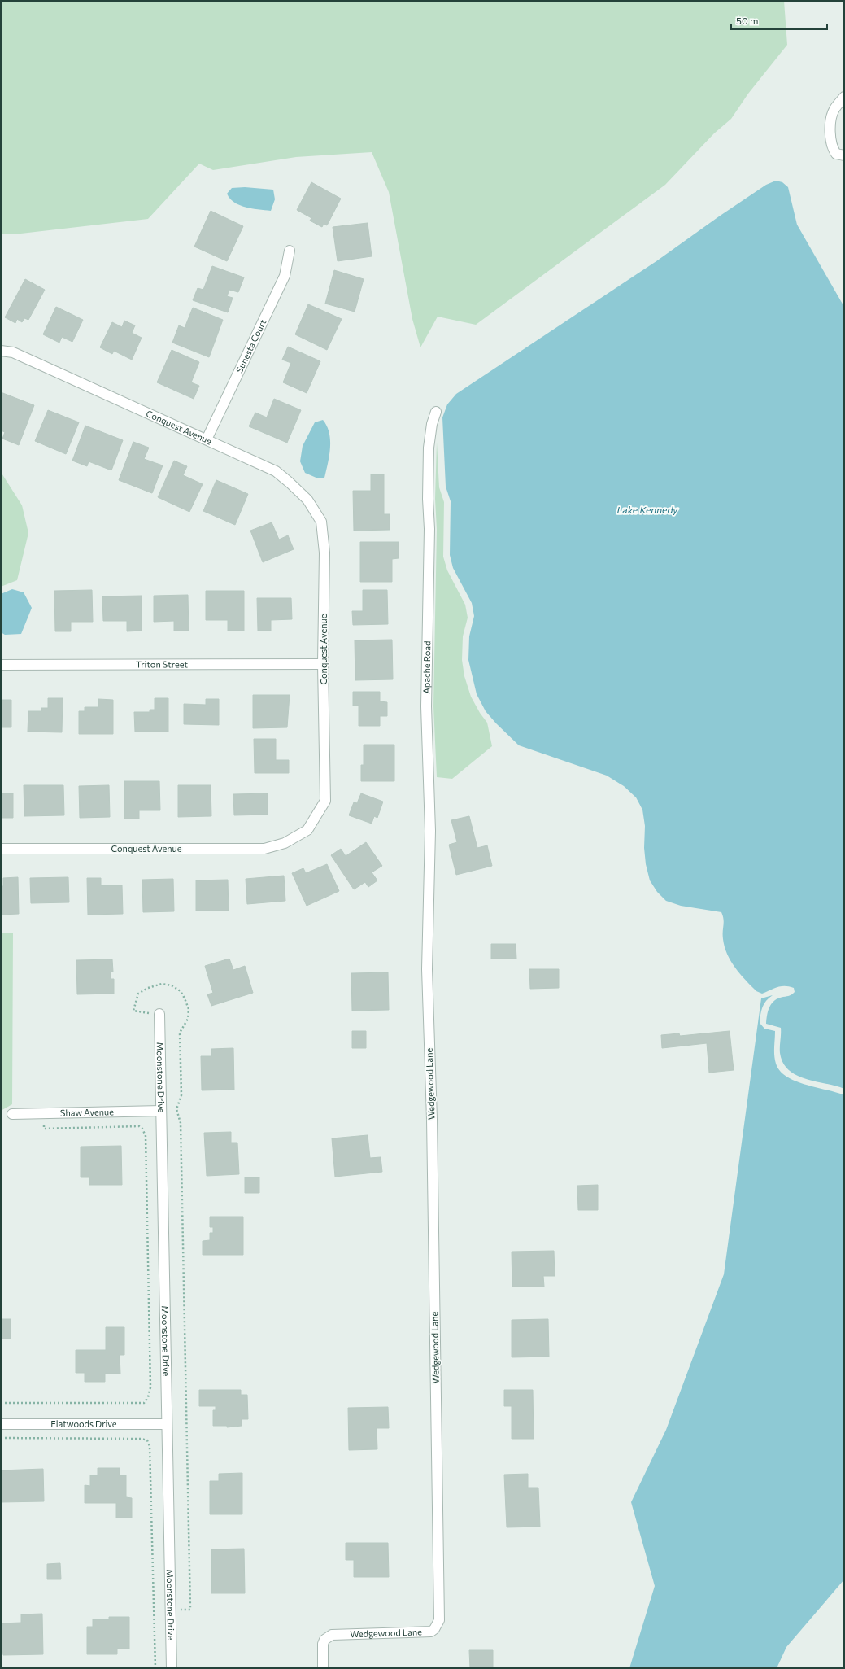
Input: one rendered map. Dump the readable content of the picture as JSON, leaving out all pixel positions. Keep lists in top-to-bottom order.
{
  "streets": {
    "street": [
      "Sunesta Court",
      "Conquest Avenue",
      "Triton Street",
      "Apache Road",
      "Moonstone Drive",
      "Wedgewood Lane",
      "Shaw Avenue",
      "Flatwoods Drive"
    ]
  },
  "crossings": [
    ["Sunesta Court", "Conquest Avenue"],
    ["Conquest Avenue", "Triton Street"],
    ["Apache Road", "Wedgewood Lane"],
    ["Moonstone Drive", "Shaw Avenue"],
    ["Moonstone Drive", "Flatwoods Drive"]
  ],
  "water": ["Lake Kennedy"],
  "scale_bar": "50 m"
}
